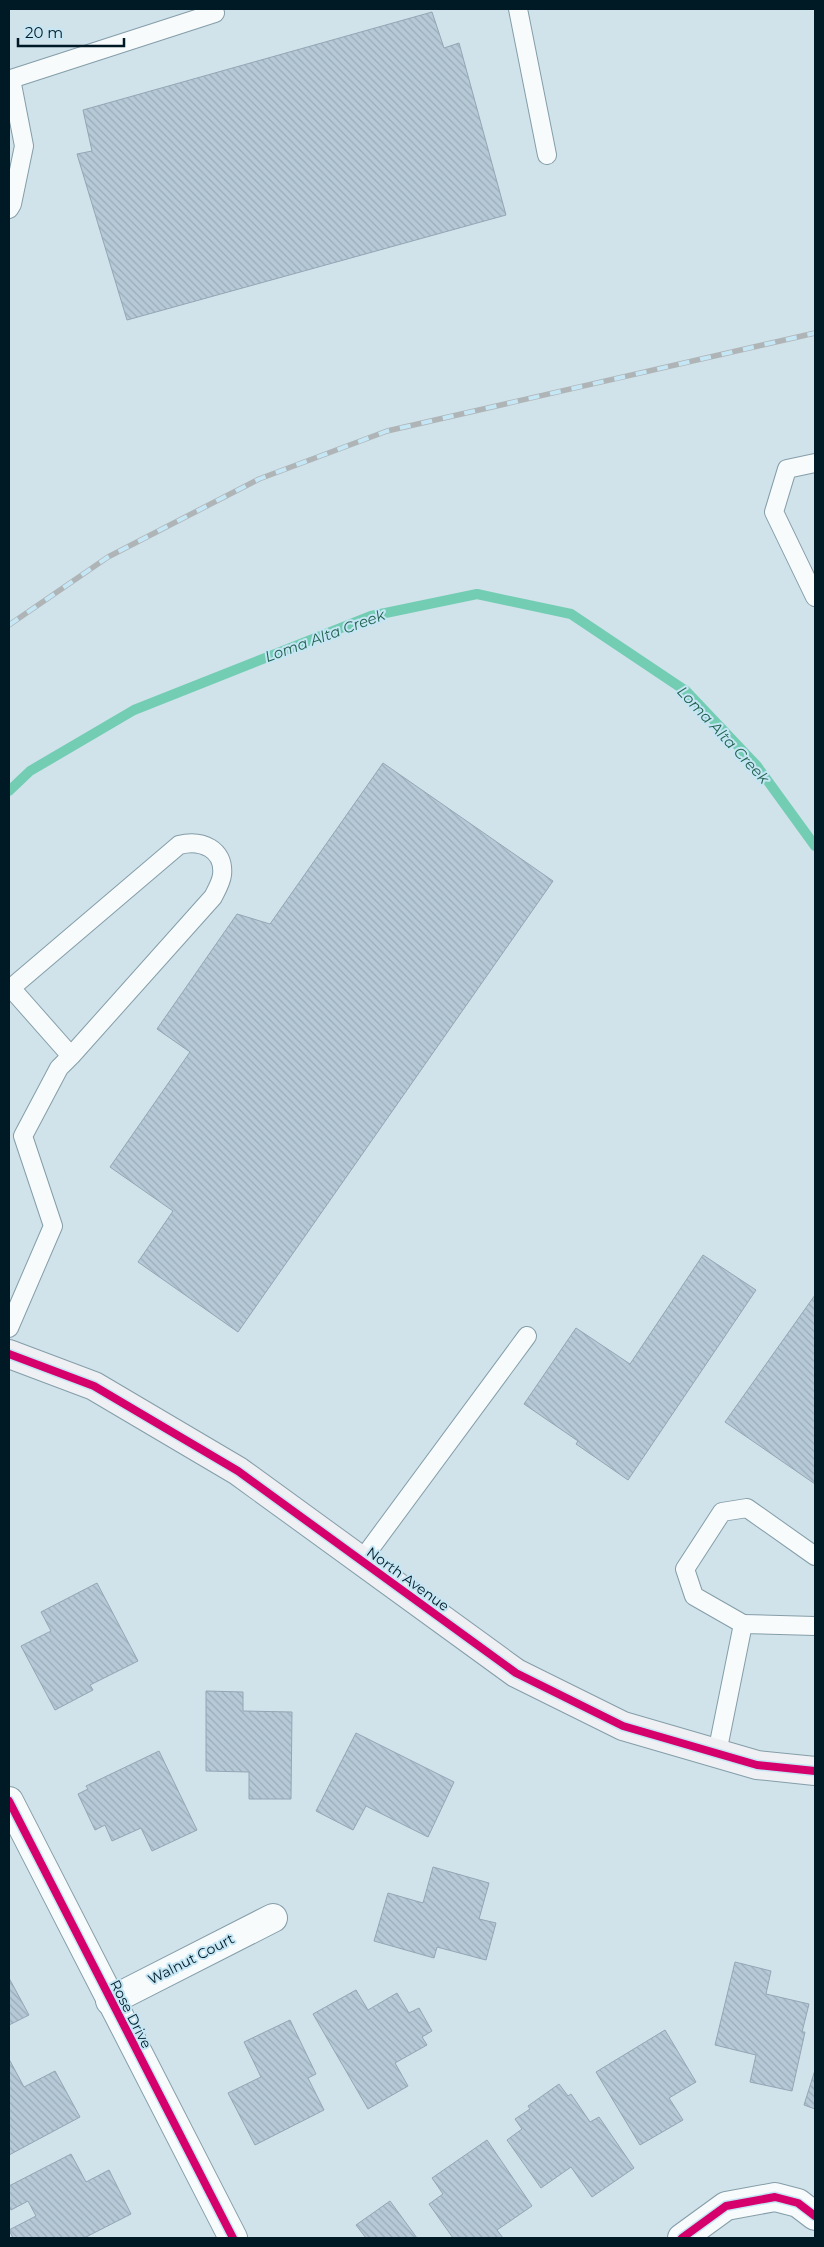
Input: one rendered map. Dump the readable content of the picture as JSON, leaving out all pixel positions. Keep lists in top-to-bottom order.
{
  "streets": {
    "main road": ["North Avenue"],
    "street": ["Walnut Court", "Rose Drive"]
  },
  "crossings": [
    ["Walnut Court", "Rose Drive"]
  ],
  "water": ["Loma Alta Creek"],
  "scale_bar": "20 m"
}
